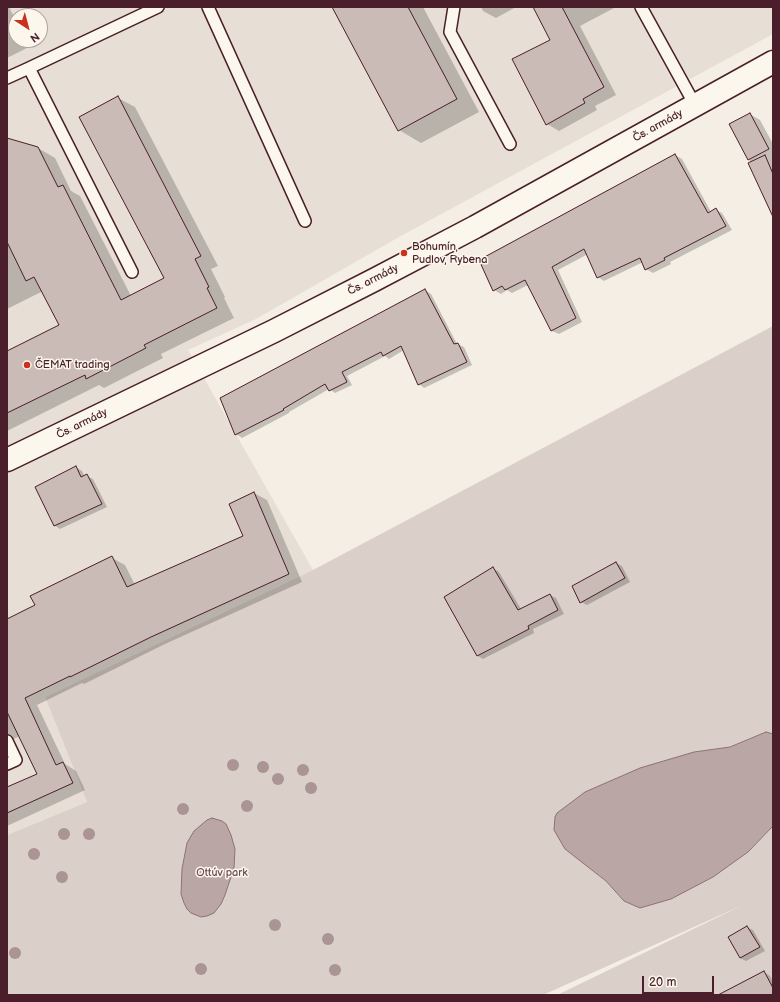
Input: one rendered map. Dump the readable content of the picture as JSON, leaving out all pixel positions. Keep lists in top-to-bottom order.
{
  "streets": {
    "main road": ["Čs. armády"]
  },
  "parks": ["Ottúv park"],
  "places": ["Bohumín, Pudlov, Rybena", "ČEMAT trading"],
  "scale_bar": "20 m",
  "north": "bottom right"
}
